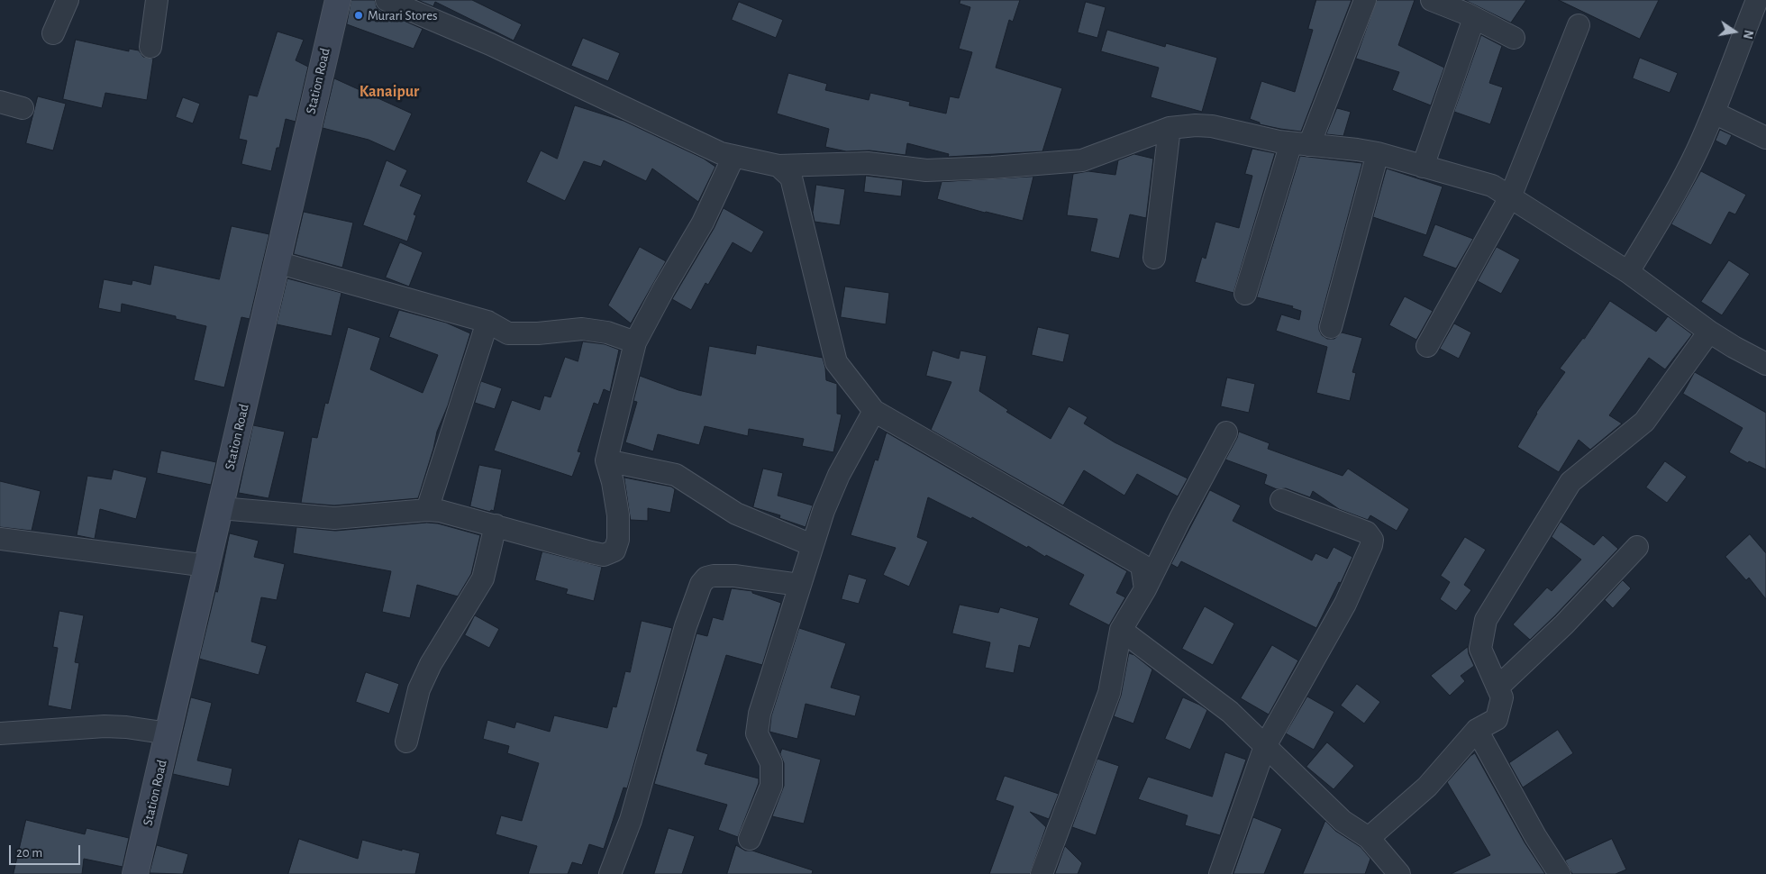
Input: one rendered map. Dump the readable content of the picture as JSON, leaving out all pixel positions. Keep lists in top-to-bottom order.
{
  "streets": {
    "main road": ["Station Road"]
  },
  "districts": ["Kanaipur"],
  "places": ["Murari Stores"],
  "scale_bar": "20 m",
  "north": "right"
}
